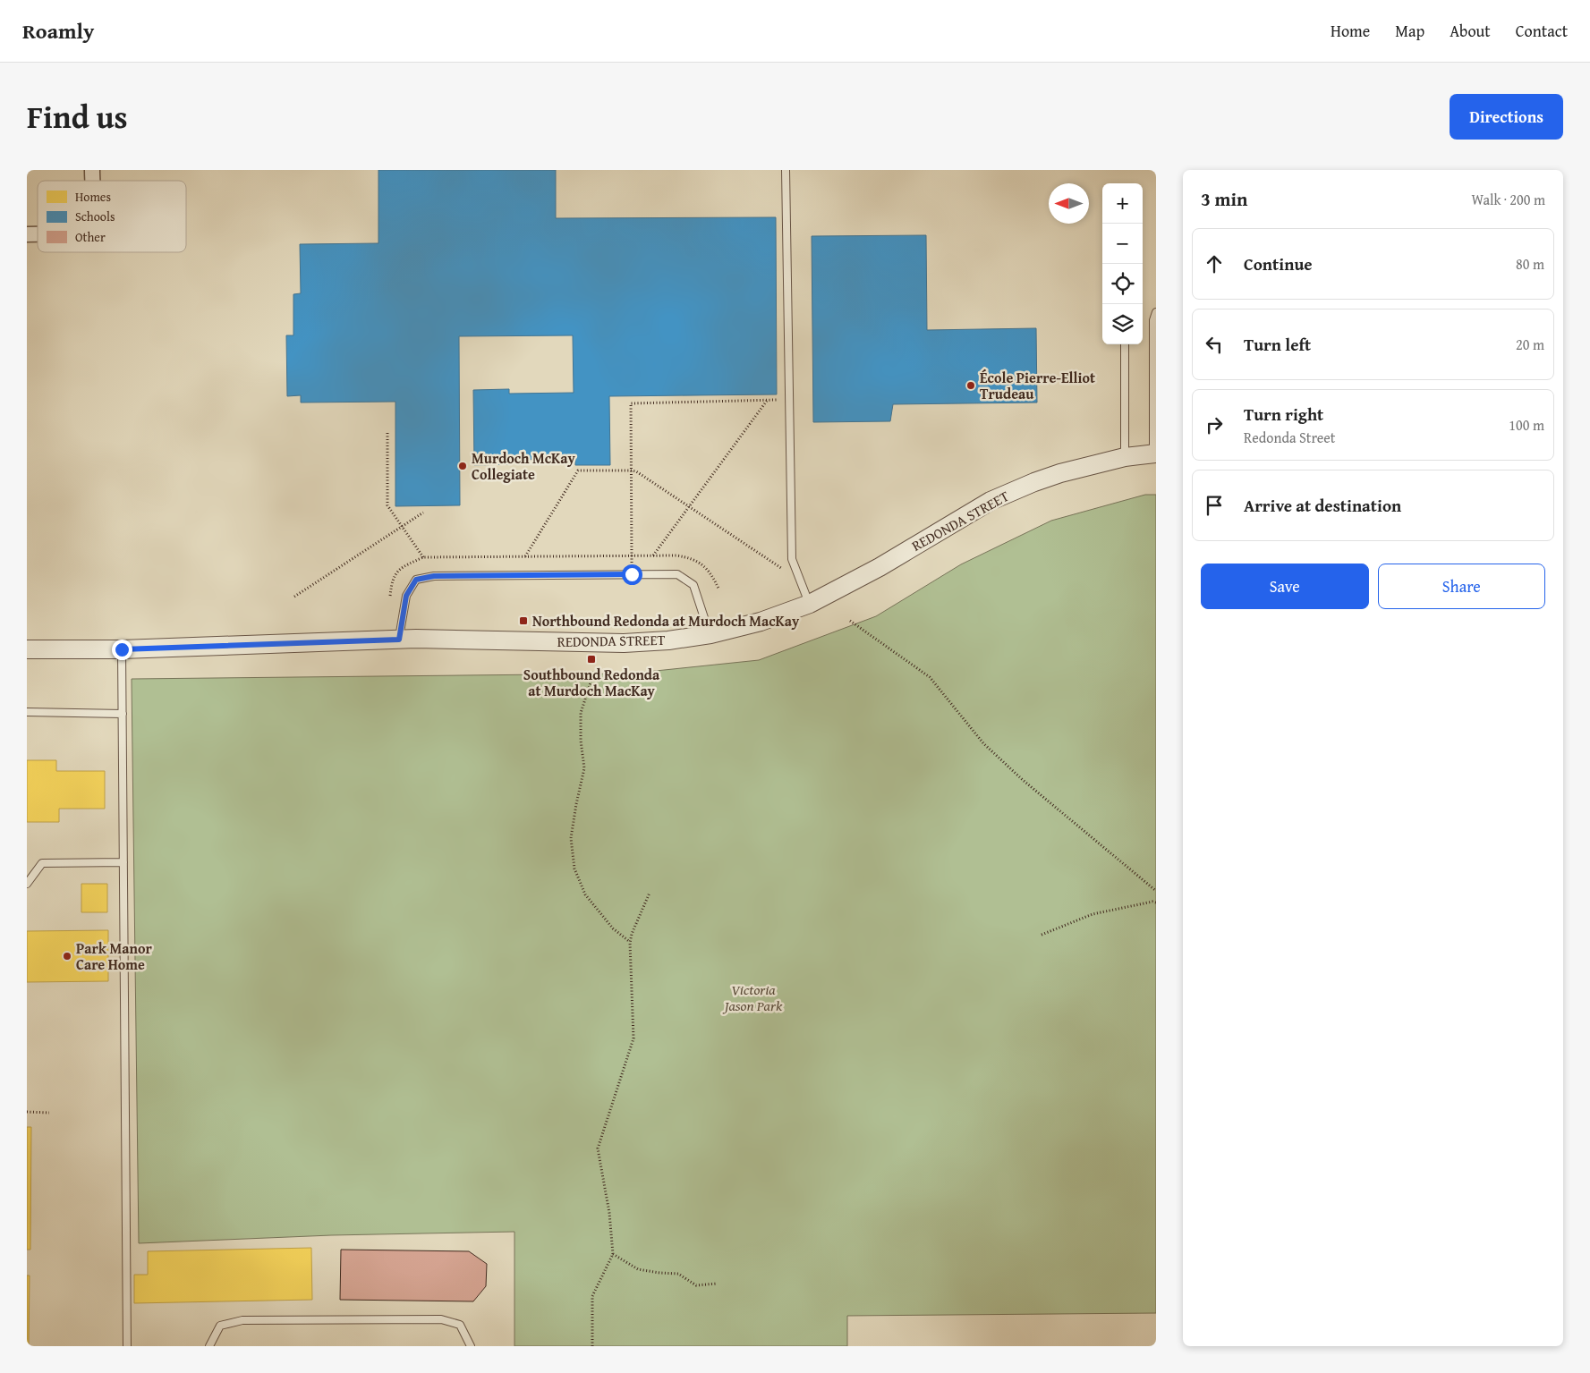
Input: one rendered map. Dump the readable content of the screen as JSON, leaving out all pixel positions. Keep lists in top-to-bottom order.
{
  "streets": {
    "street": ["REDONDA STREET"]
  },
  "parks": ["Victoria Jason Park"],
  "places": {
    "other": ["École Pierre-Elliot Trudeau", "Murdoch McKay Collegiate", "Park Manor Care Home"],
    "transit": ["Northbound Redonda at Murdoch MacKay", "Southbound Redonda at Murdoch MacKay"]
  },
  "legend": ["Homes", "Schools", "Other"],
  "north": "left",
  "page": {
    "header": "Roamly",
    "nav": [
      "Home",
      "Map",
      "About",
      "Contact"
    ],
    "title": "Find us",
    "buttons": [
      "Directions",
      ["Save", "Share"]
    ],
    "heading": ["3 min", "Walk · 200 m"],
    "map_buttons": ["+", "−"],
    "list": [
      ["Continue", "80 m"],
      ["Turn left", "20 m"],
      ["Turn right", "Redonda Street", "100 m"],
      "Arrive at destination"
    ]
  }
}
